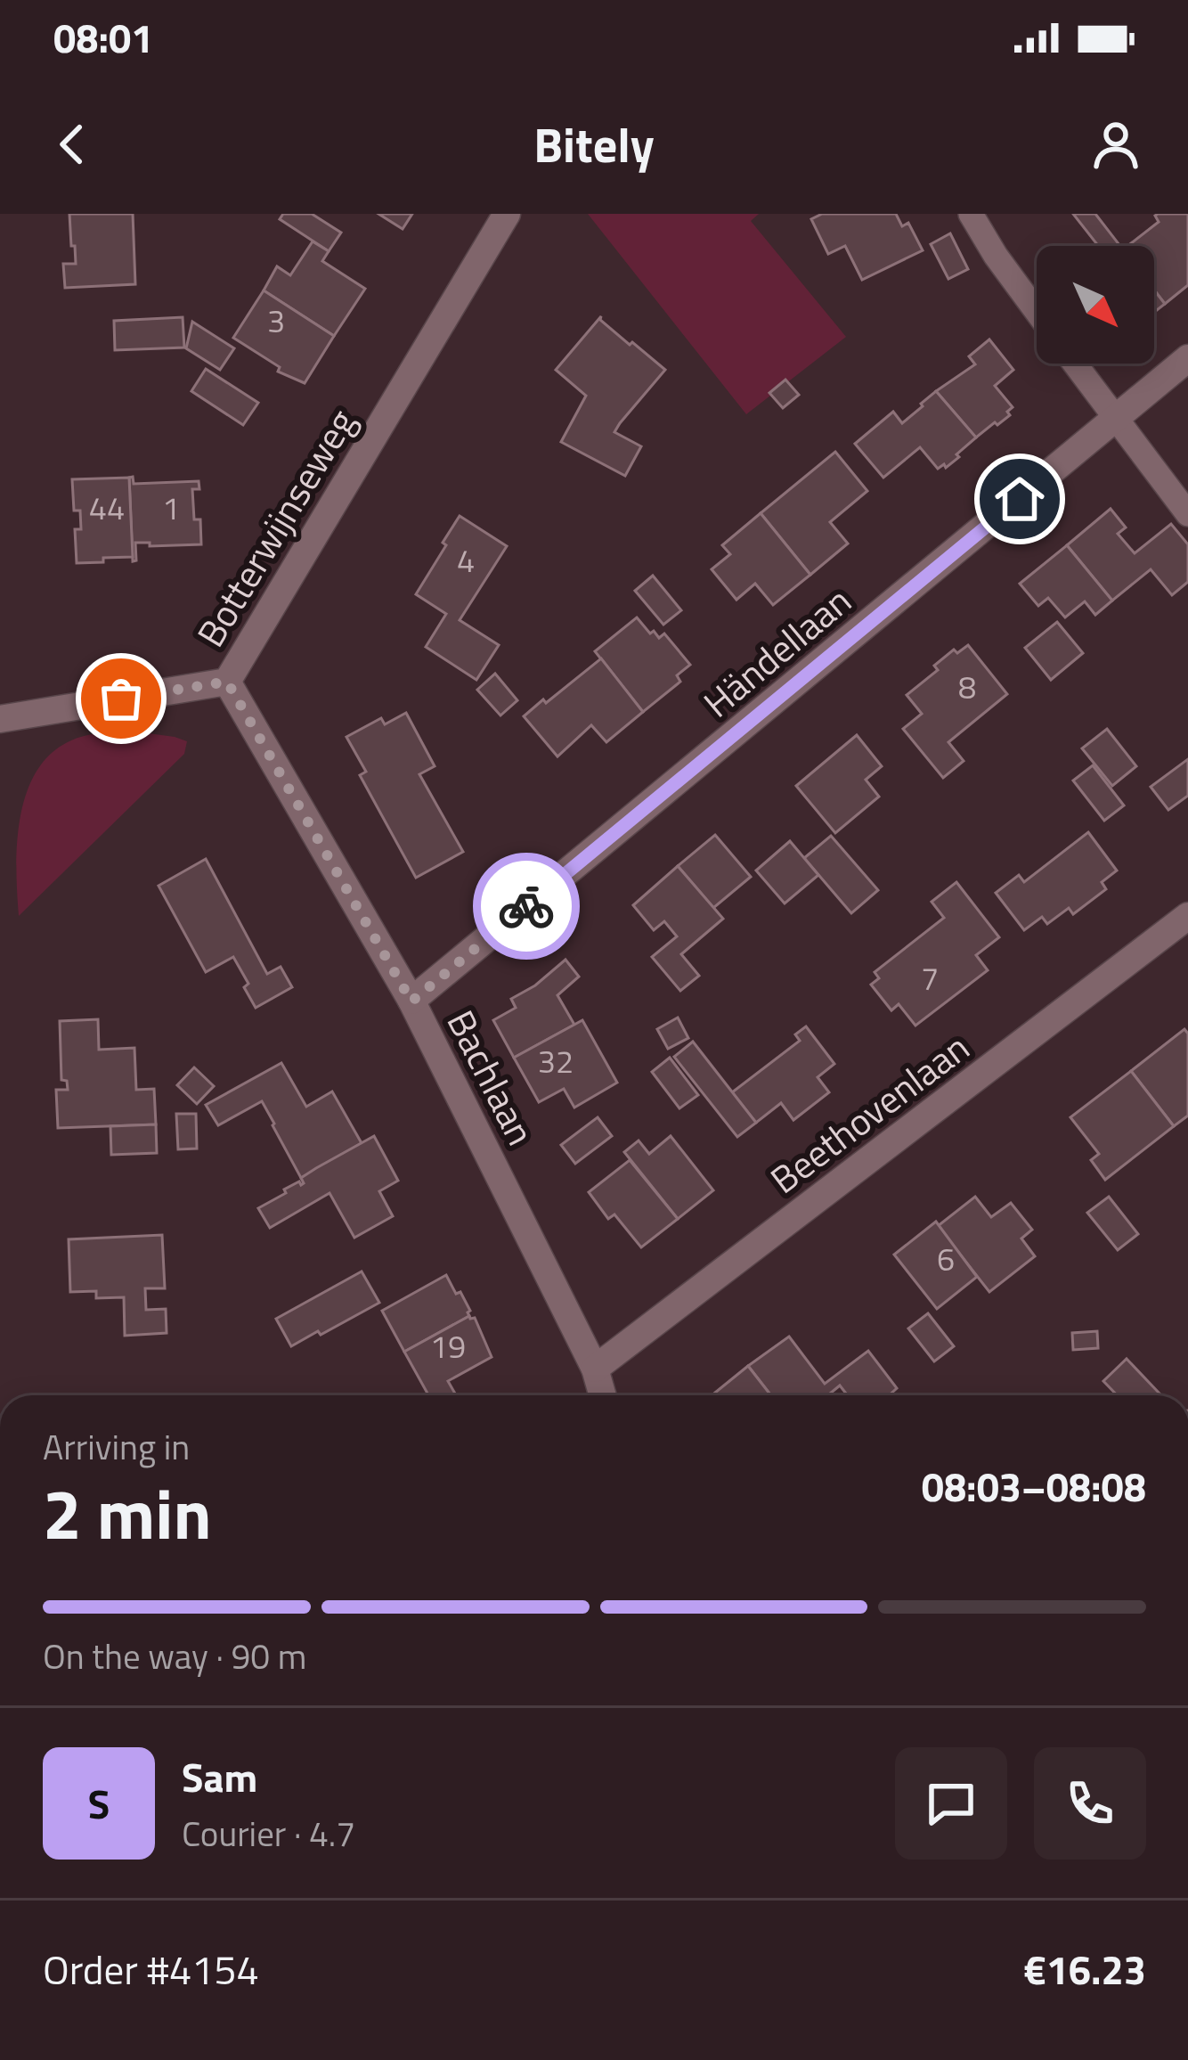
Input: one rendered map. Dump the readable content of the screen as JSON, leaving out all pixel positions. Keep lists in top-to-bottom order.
{
  "streets": {
    "street": [
      "Botterwijnseweg",
      "Händellaan",
      "Bachlaan",
      "Beethovenlaan"
    ]
  },
  "crossings": [
    ["Botterwijnseweg", "Bachlaan"],
    ["Händellaan", "Bachlaan"],
    ["Bachlaan", "Beethovenlaan"]
  ],
  "house_numbers": [
    "3",
    "44",
    "1",
    "4",
    "8",
    "7",
    "32",
    "6",
    "19"
  ],
  "north": "bottom right",
  "page": {
    "status": "08:01",
    "header": "Bitely",
    "heading": ["2 min", "Arriving in", "08:03–08:08"],
    "panel": [
      "Sam",
      "Courier · 4.7",
      "Order #4154",
      "€16.23"
    ],
    "bar": "On the way · 90 m",
    "round": "S"
  }
}
